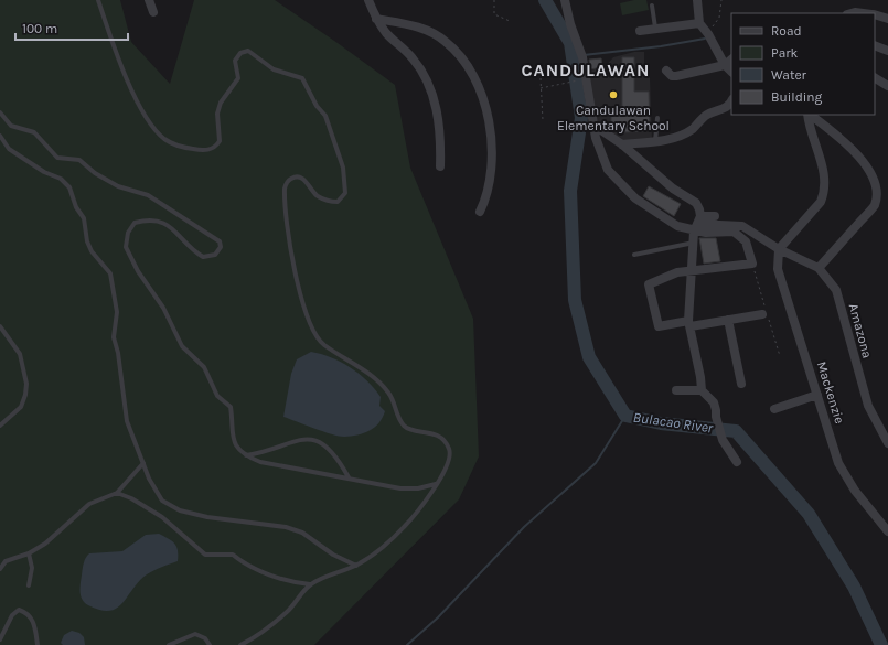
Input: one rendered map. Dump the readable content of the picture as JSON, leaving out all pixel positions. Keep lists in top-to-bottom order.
{
  "streets": {
    "street": ["Amazona", "Mackenzie"]
  },
  "crossings": [
    ["Amazona", "Mackenzie"]
  ],
  "districts": ["CANDULAWAN"],
  "water": ["Bulacao River"],
  "places": ["Candulawan Elementary School"],
  "legend": [
    "Road",
    "Park",
    "Water",
    "Building"
  ],
  "scale_bar": "100 m"
}
